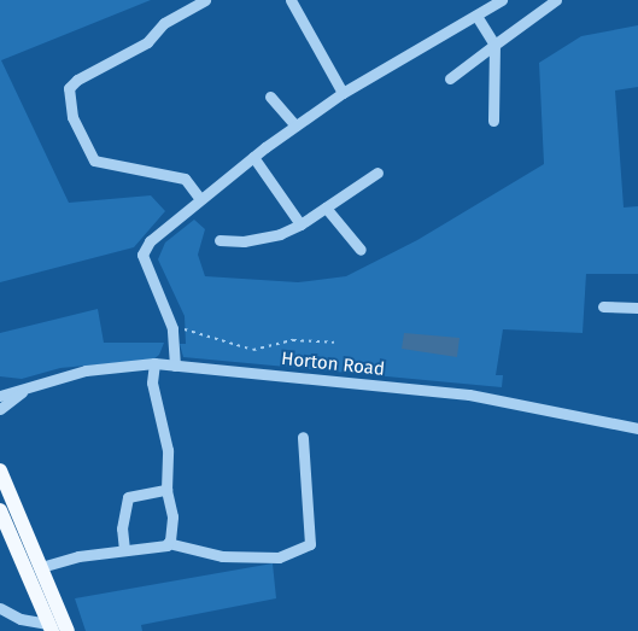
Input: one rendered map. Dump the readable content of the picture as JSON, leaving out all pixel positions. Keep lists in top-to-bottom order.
{
  "streets": {
    "street": ["Horton Road"]
  }
}
